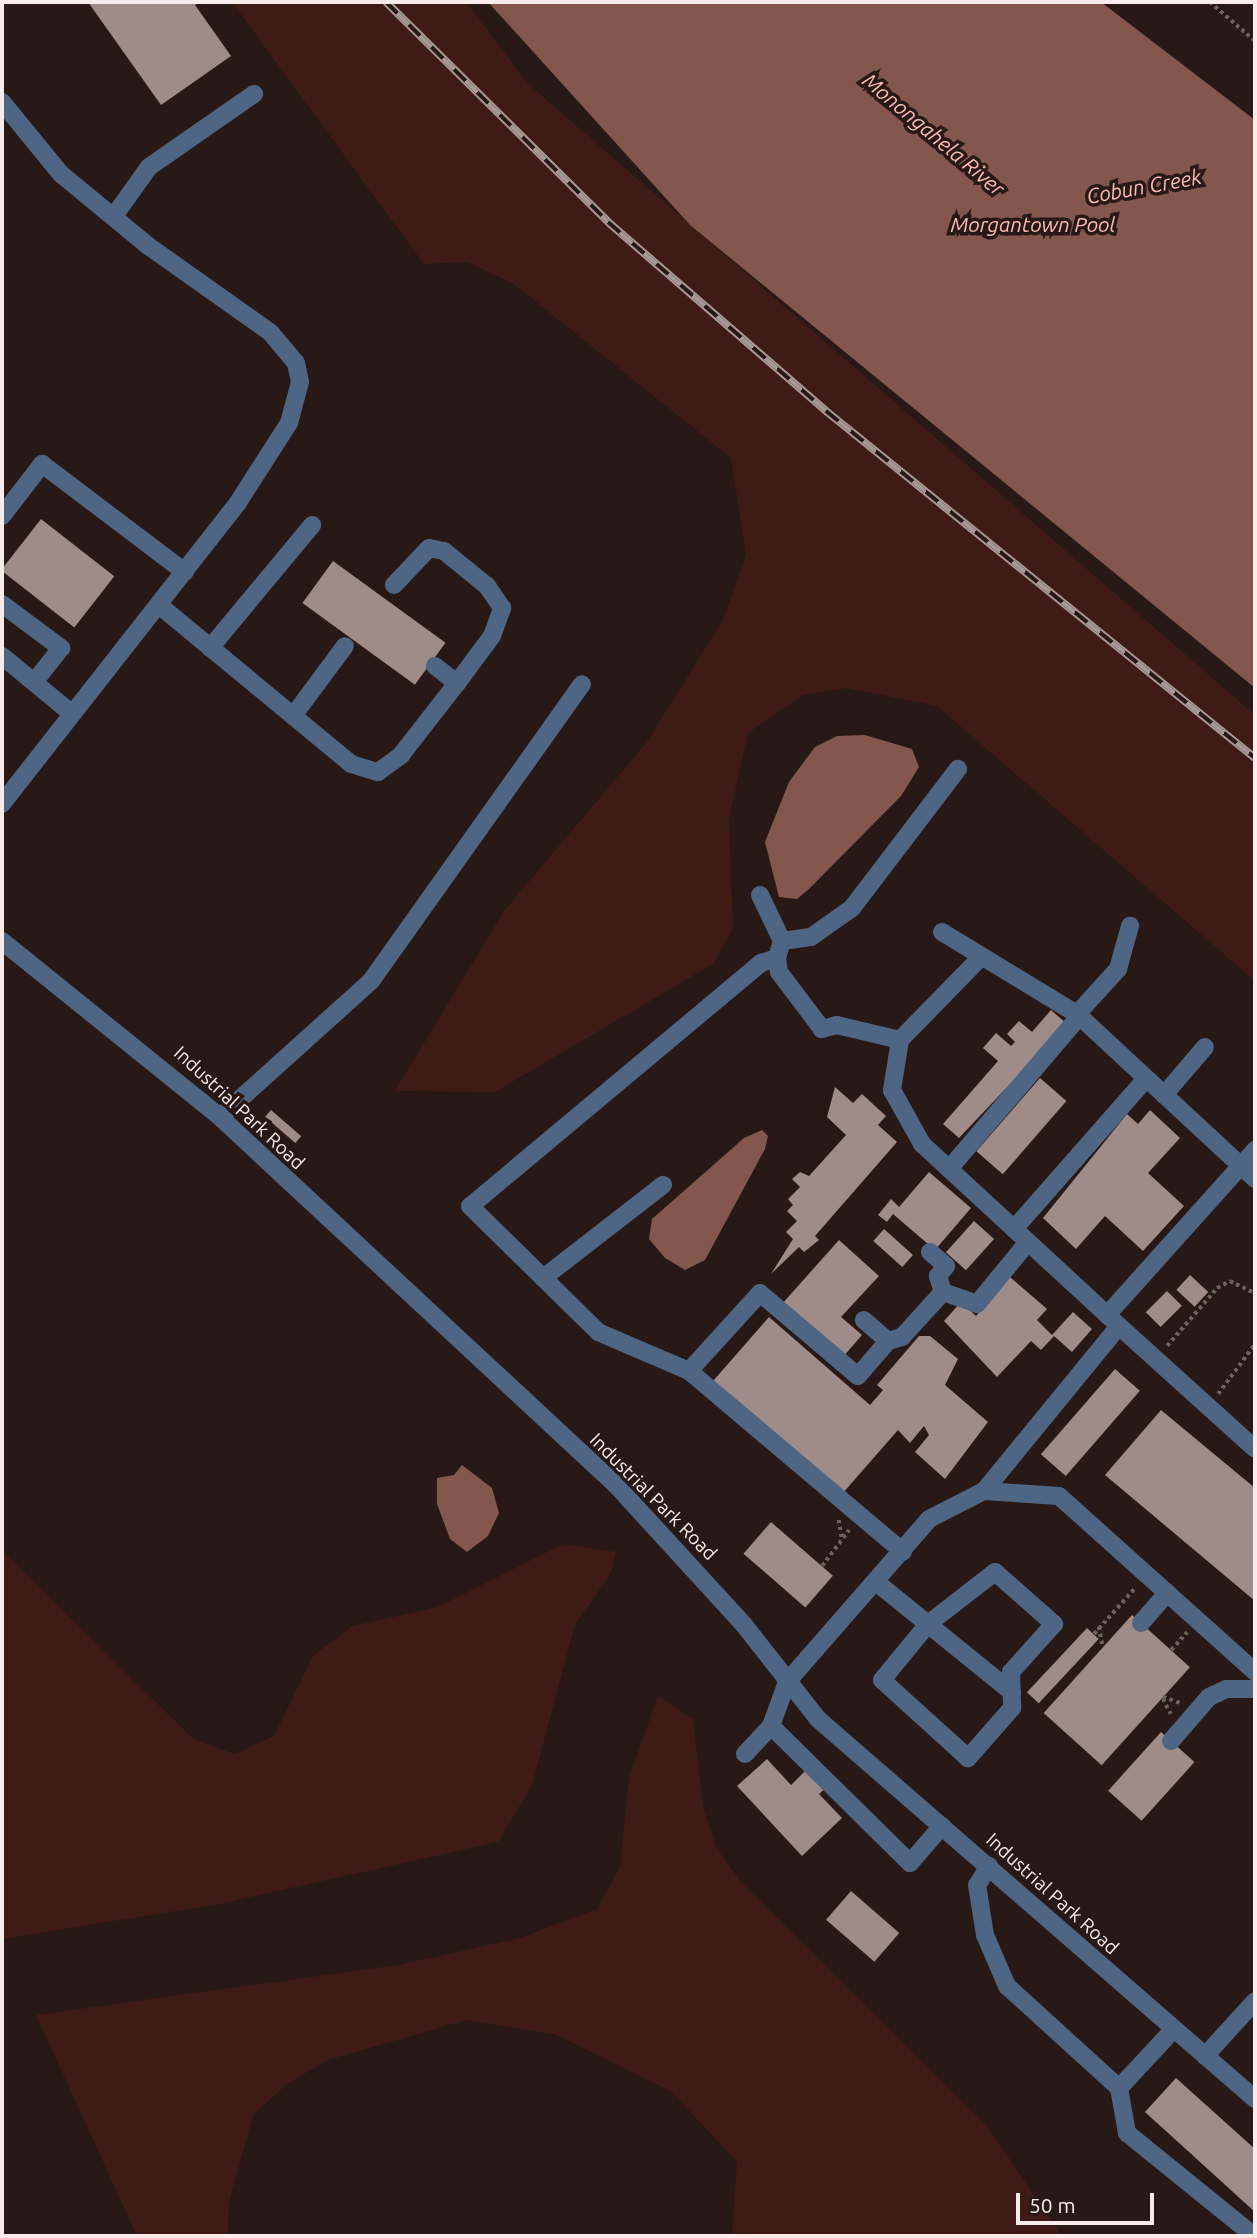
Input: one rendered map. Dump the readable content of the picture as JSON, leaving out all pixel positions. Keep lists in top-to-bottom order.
{
  "streets": {
    "street": ["Industrial Park Road"]
  },
  "water": ["Monongahela River", "Cobun Creek", "Morgantown Pool"],
  "scale_bar": "50 m"
}
